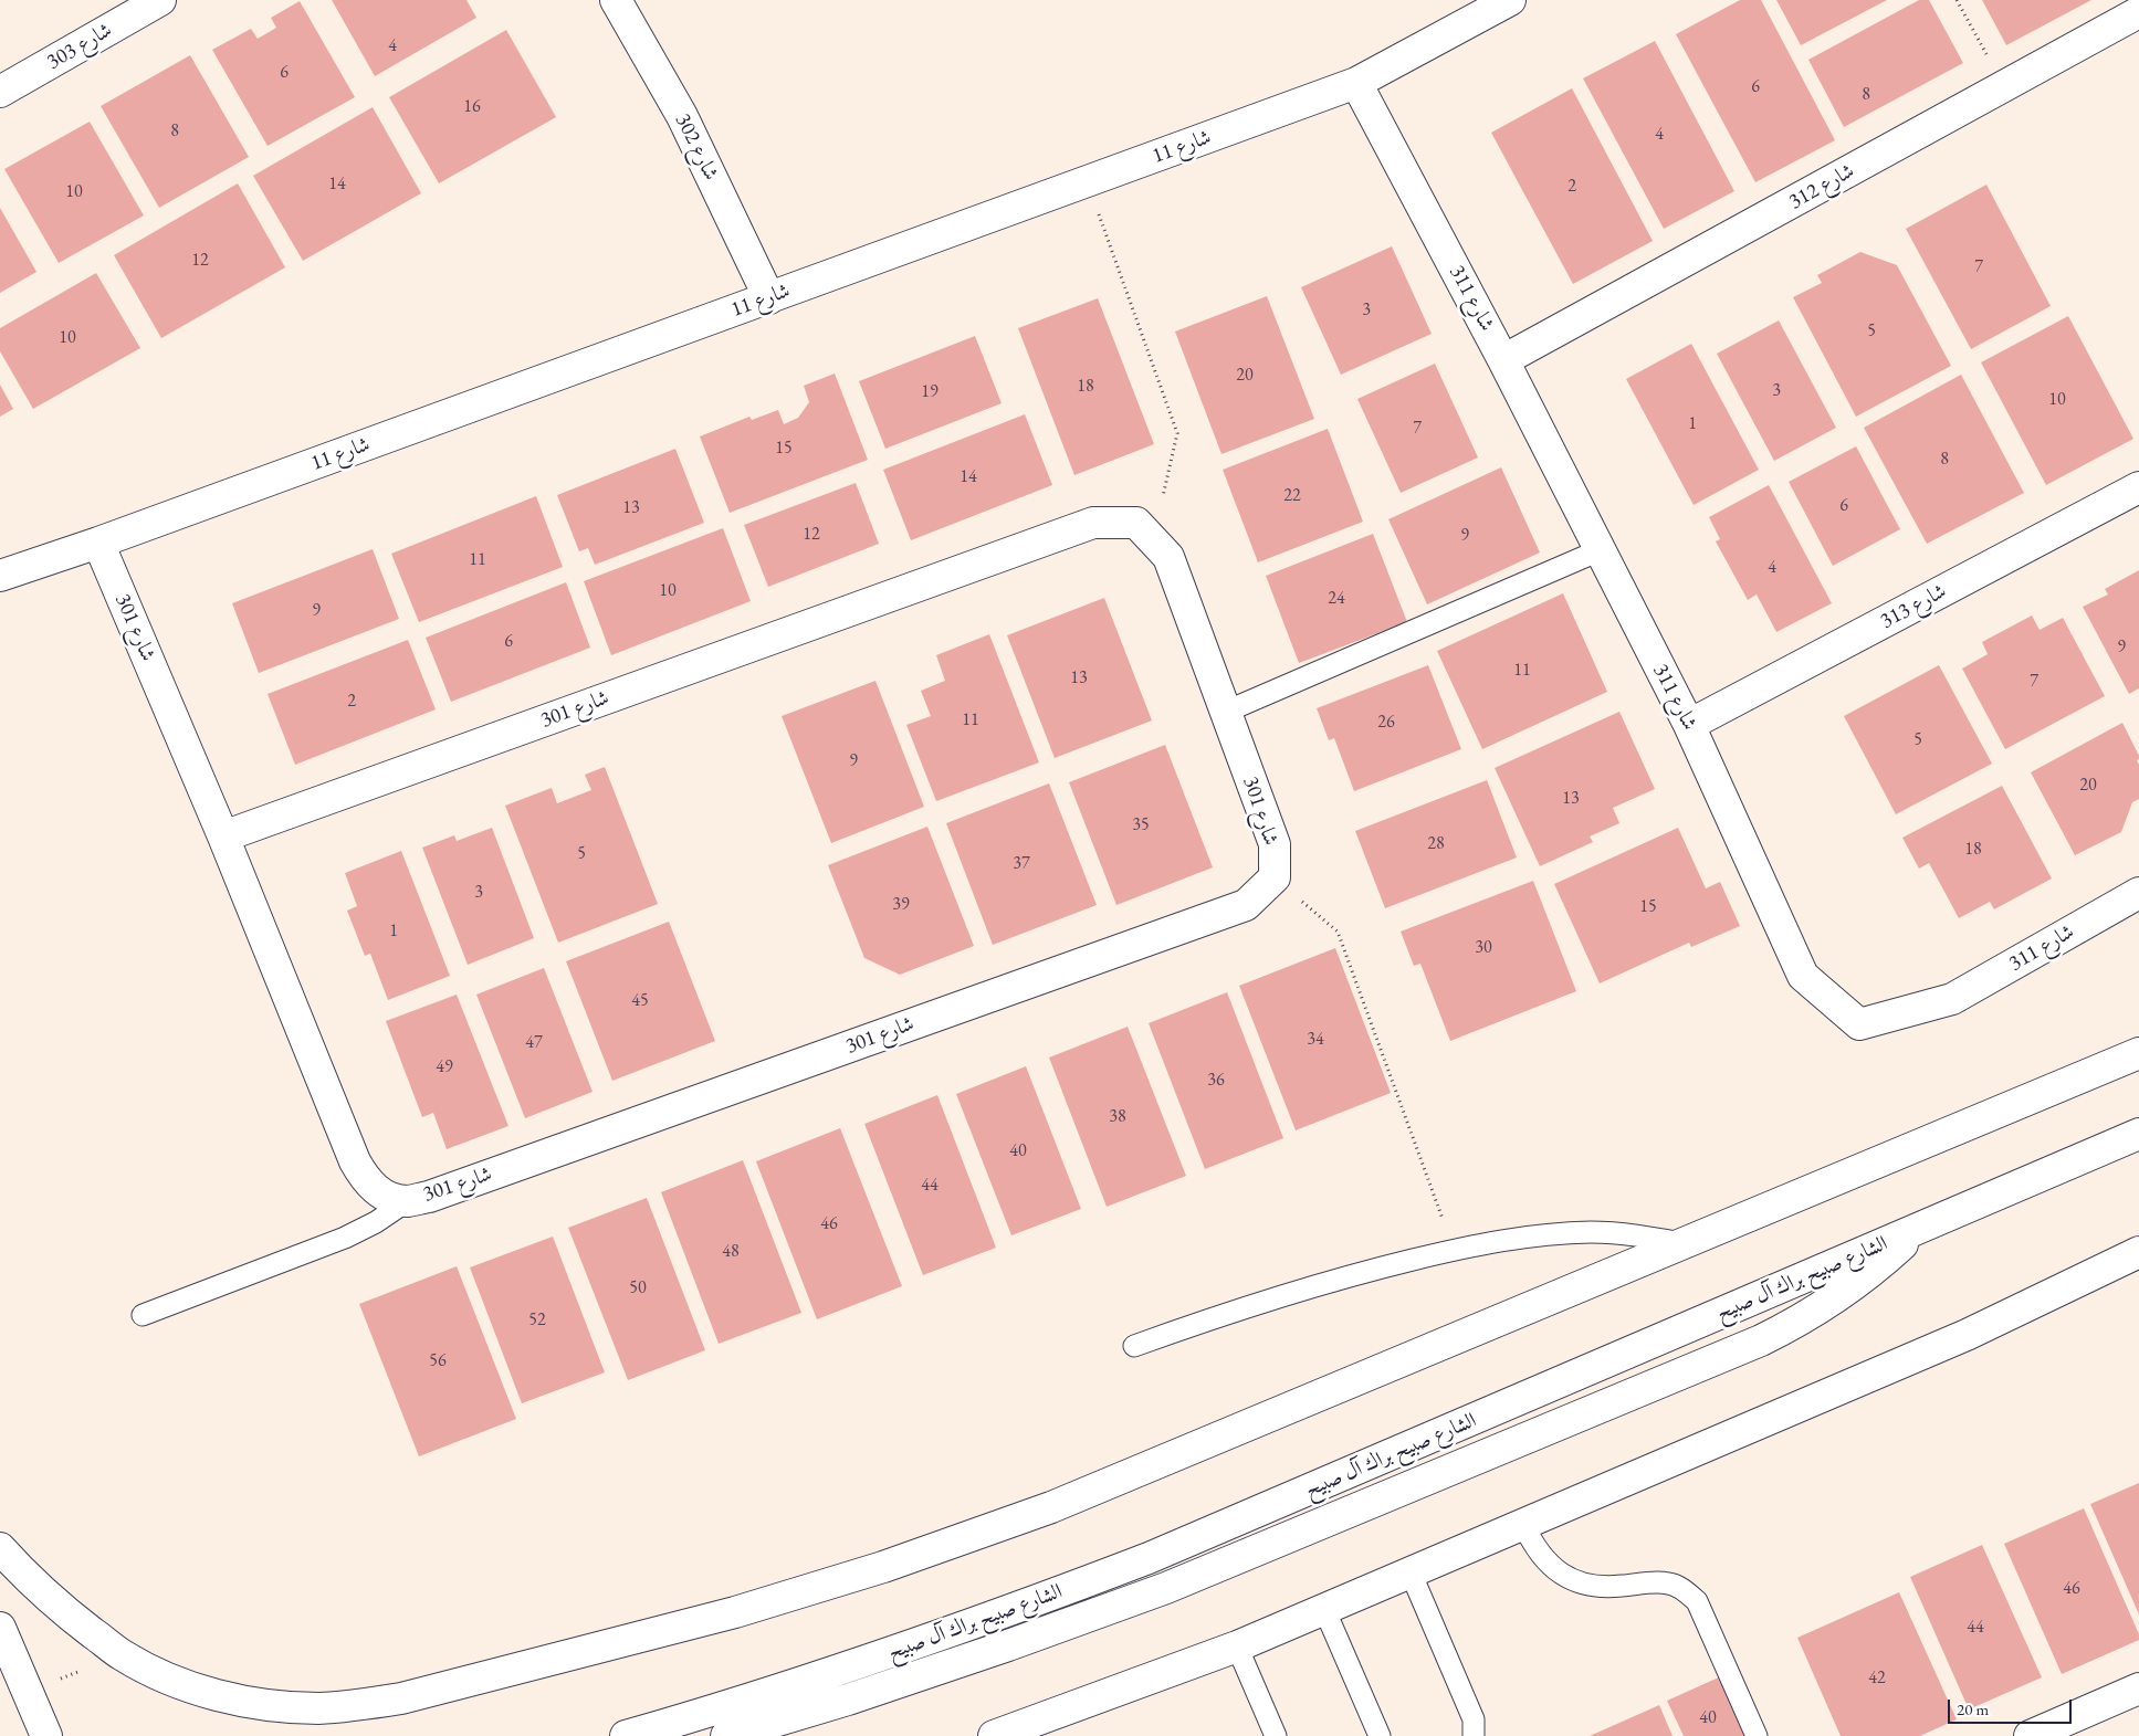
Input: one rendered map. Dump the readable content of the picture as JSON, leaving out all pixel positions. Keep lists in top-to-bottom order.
{
  "streets": {
    "street": [
      "شارع 303",
      "شارع 302",
      "شارع 11",
      "شارع 312",
      "شارع 311",
      "شارع 313",
      "شارع 301",
      "الشارع صبيح براك آل صبيح"
    ]
  },
  "crossings": [
    ["شارع 302", "شارع 11"],
    ["شارع 11", "شارع 311"],
    ["شارع 11", "شارع 301"],
    ["شارع 312", "شارع 311"],
    ["شارع 311", "شارع 313"]
  ],
  "house_numbers": [
    "4",
    "6",
    "6",
    "8",
    "16",
    "8",
    "4",
    "14",
    "2",
    "10",
    "12",
    "7",
    "3",
    "5",
    "10",
    "20",
    "18",
    "3",
    "19",
    "10",
    "1",
    "7",
    "15",
    "8",
    "14",
    "22",
    "6",
    "13",
    "12",
    "9",
    "11",
    "4",
    "10",
    "24",
    "9",
    "6",
    "9",
    "11",
    "13",
    "7",
    "2",
    "11",
    "26",
    "5",
    "9",
    "20",
    "13",
    "35",
    "28",
    "18",
    "5",
    "37",
    "3",
    "39",
    "15",
    "1",
    "30",
    "45",
    "34",
    "47",
    "49",
    "36",
    "38",
    "40",
    "44",
    "46",
    "48",
    "50",
    "52",
    "56",
    "46",
    "44",
    "42",
    "40"
  ],
  "scale_bar": "20 m"
}
